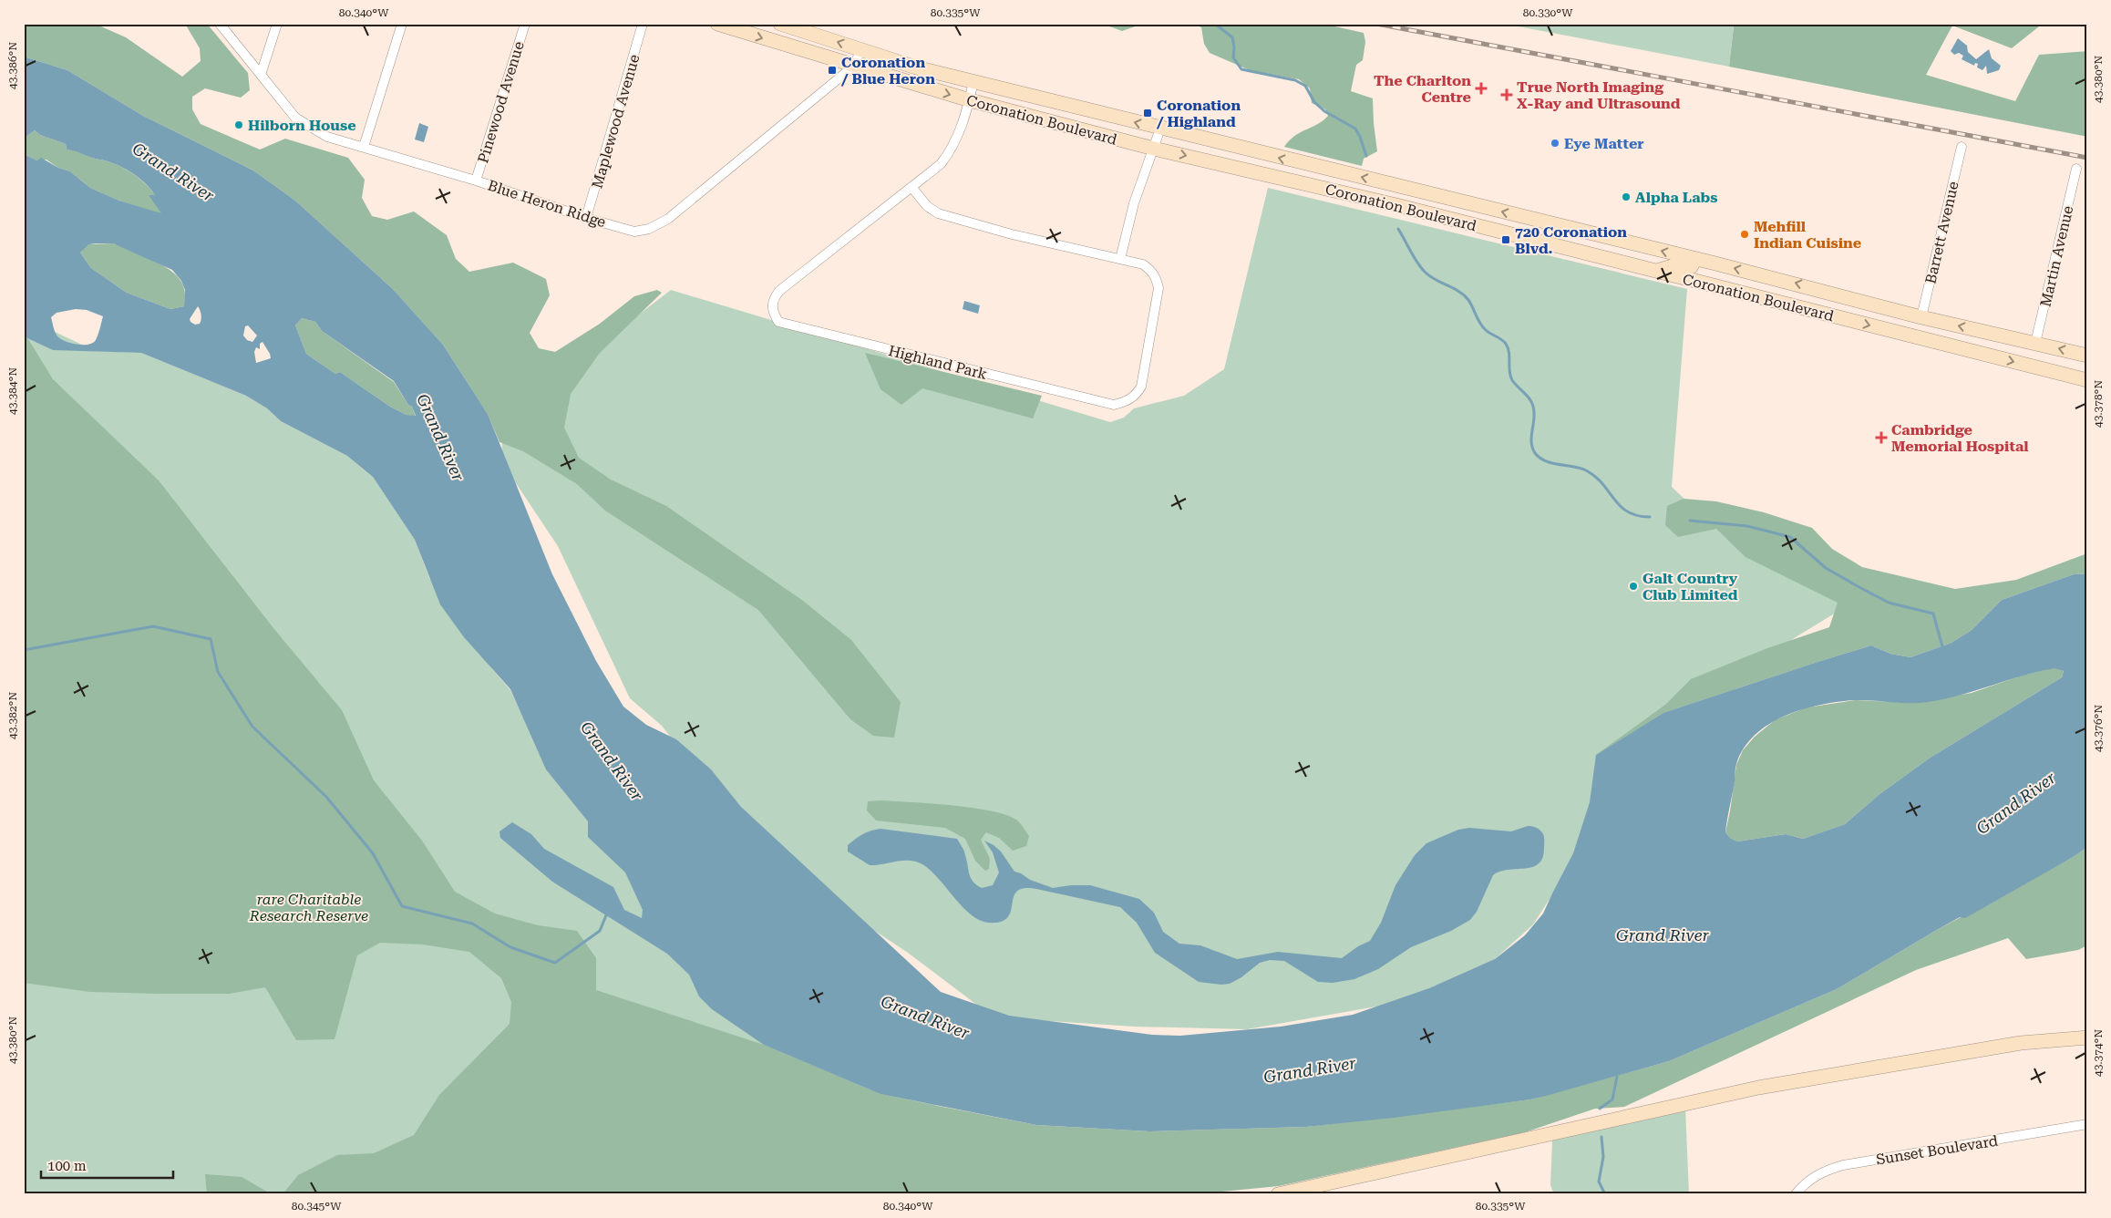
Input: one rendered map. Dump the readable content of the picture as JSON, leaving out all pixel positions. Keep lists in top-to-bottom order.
{
  "streets": {
    "main road": ["Coronation Boulevard"],
    "street": [
      "Pinewood Avenue",
      "Maplewood Avenue",
      "Blue Heron Ridge",
      "Barrett Avenue",
      "Martin Avenue",
      "Highland Park",
      "Sunset Boulevard"
    ]
  },
  "crossings": [
    ["Pinewood Avenue", "Blue Heron Ridge"],
    ["Coronation Boulevard", "Blue Heron Ridge"],
    ["Coronation Boulevard", "Barrett Avenue"],
    ["Coronation Boulevard", "Martin Avenue"],
    ["Coronation Boulevard", "Highland Park"],
    ["Maplewood Avenue", "Blue Heron Ridge"]
  ],
  "water": ["Grand River"],
  "parks": ["rare Charitable Research Reserve"],
  "places": {
    "transit": ["Coronation / Blue Heron", "Coronation / Highland", "720 Coronation Blvd."],
    "health": ["The Charlton Centre", "True North Imaging X-Ray and Ultrasound", "Cambridge Memorial Hospital"],
    "other": [
      "Hilborn House",
      "Eye Matter",
      "Alpha Labs",
      "Mehfill Indian Cuisine",
      "Galt Country Club Limited"
    ]
  },
  "scale_bar": "100 m",
  "coordinates": [
    "80.340°W",
    "80.335°W",
    "80.330°W",
    "43.386°N",
    "43.380°N",
    "43.384°N",
    "43.378°N",
    "43.382°N",
    "43.376°N",
    "43.374°N",
    "80.345°W"
  ]
}
